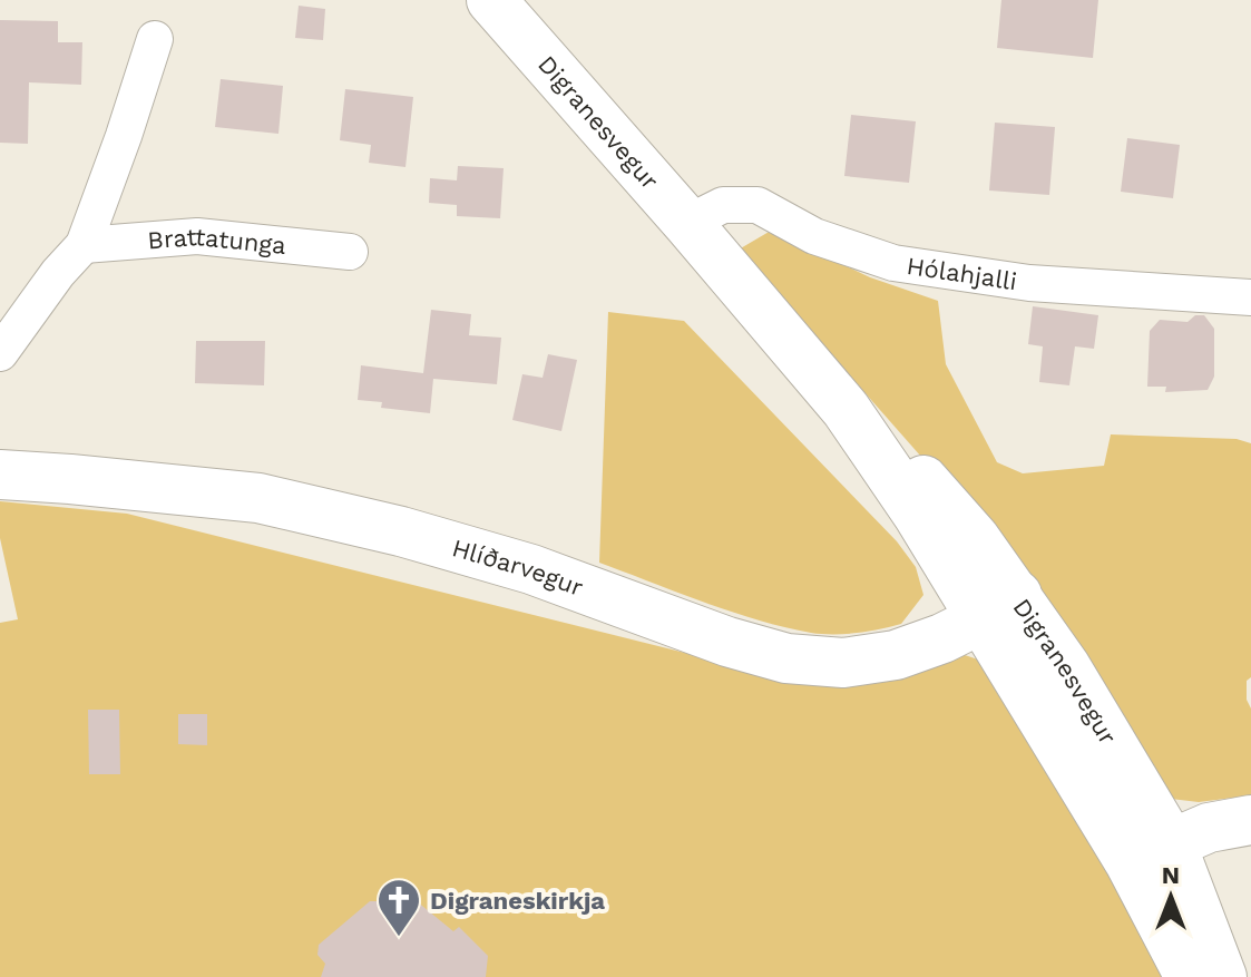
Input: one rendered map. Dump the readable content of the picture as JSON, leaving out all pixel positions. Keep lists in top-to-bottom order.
{
  "streets": {
    "street": [
      "Digranesvegur",
      "Brattatunga",
      "Hólahjalli",
      "Hlíðarvegur"
    ]
  },
  "crossings": [
    ["Digranesvegur", "Hólahjalli"],
    ["Digranesvegur", "Hlíðarvegur"]
  ],
  "places": {
    "church": ["Digraneskirkja"]
  },
  "north": "top"
}
